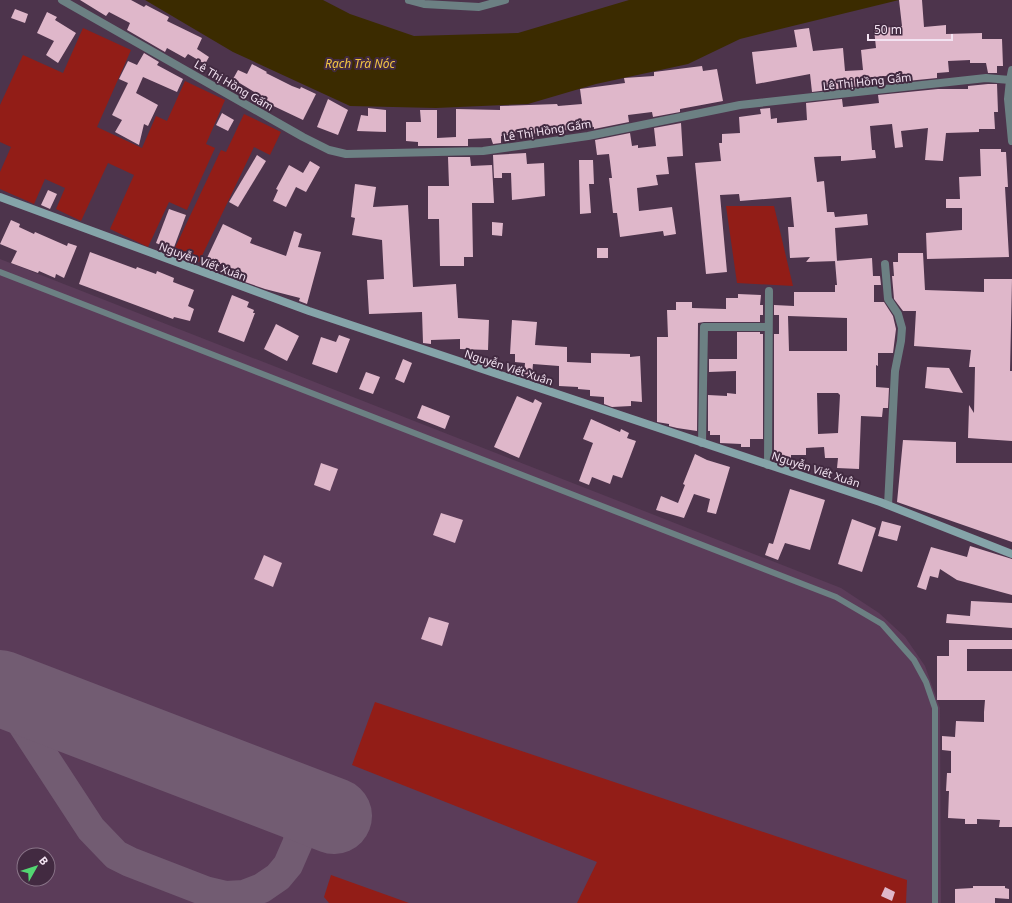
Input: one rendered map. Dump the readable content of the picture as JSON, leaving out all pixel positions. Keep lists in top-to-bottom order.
{
  "streets": {
    "street": ["Lê Thị Hồng Gấm", "Nguyễn Viết Xuân"]
  },
  "water": ["Rạch Trà Nóc"],
  "scale_bar": "50 m",
  "north": "top right"
}
